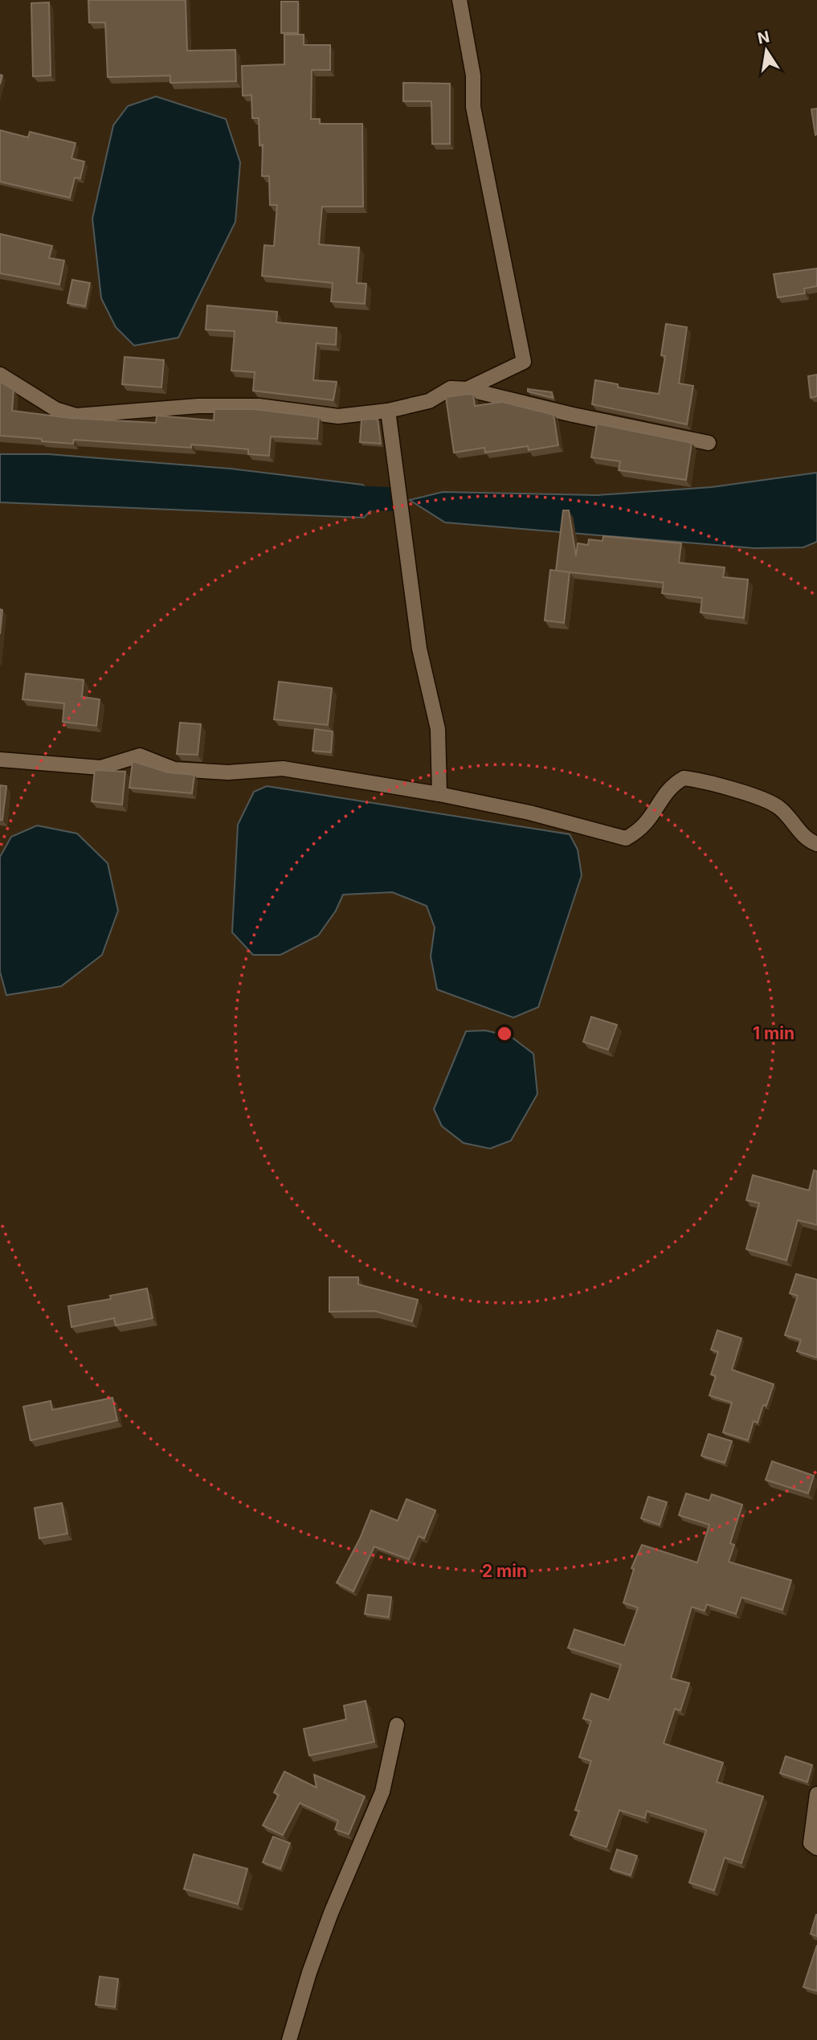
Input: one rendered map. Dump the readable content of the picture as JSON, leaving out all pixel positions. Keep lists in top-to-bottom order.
{
  "north": "top",
  "rings": ["1 min", "2 min"]
}
